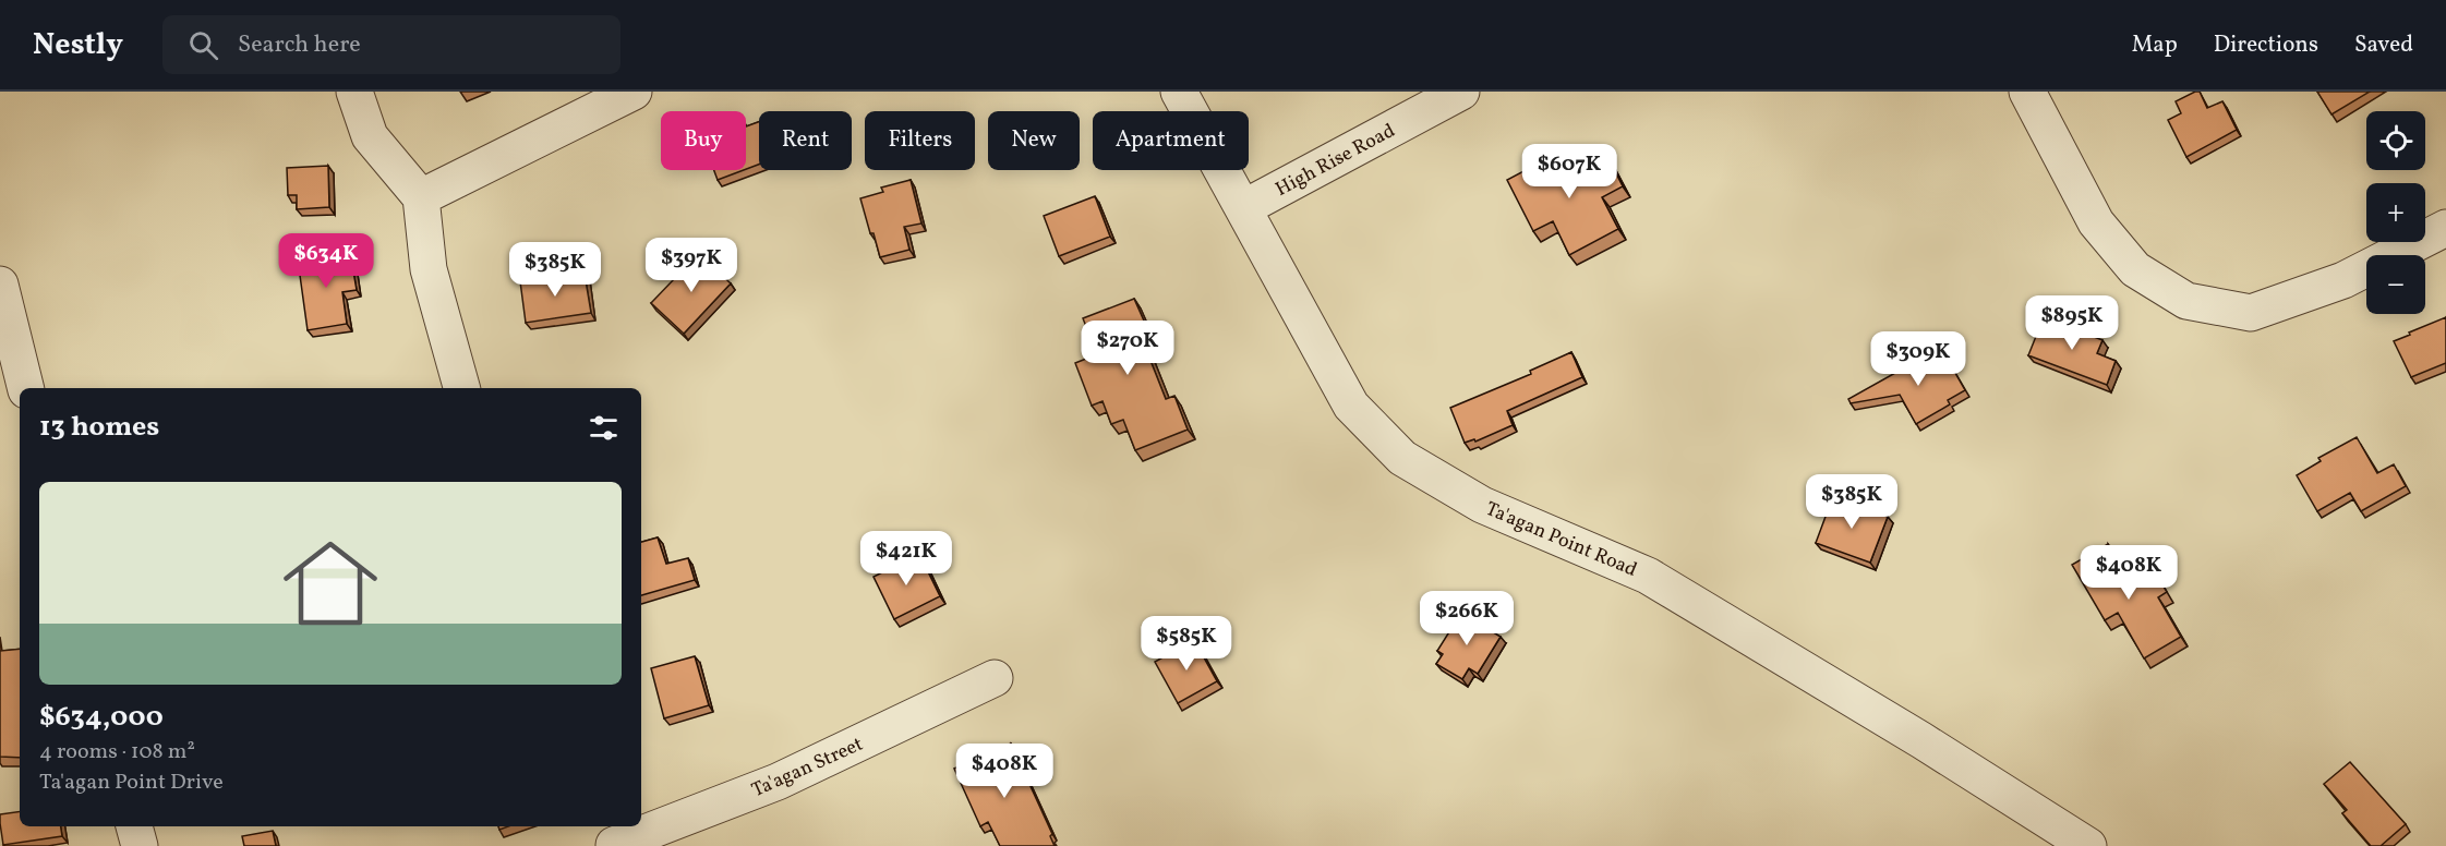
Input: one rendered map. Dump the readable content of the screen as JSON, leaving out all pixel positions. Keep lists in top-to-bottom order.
{
  "streets": {
    "street": ["High Rise Road", "Ta'agan Point Road", "Ta'agan Street"]
  },
  "crossings": [
    ["High Rise Road", "Ta'agan Point Road"]
  ],
  "page": {
    "header": "Nestly",
    "search": "Search here",
    "nav": ["Map", "Directions", "Saved"],
    "map_buttons": ["+", "−"],
    "chip": [
      "Buy",
      "Rent",
      "Filters",
      "New",
      "Apartment"
    ],
    "price": [
      "$607K",
      "$634K",
      "$397K",
      "$385K",
      "$895K",
      "$270K",
      "$309K",
      "$385K",
      "$421K",
      "$408K",
      "$266K",
      "$585K",
      "$408K"
    ],
    "heading": "13 homes",
    "list": [
      {
        "name": "$634,000",
        "note": "4 rooms · 108 m² · Ta'agan Point Drive"
      }
    ]
  }
}
